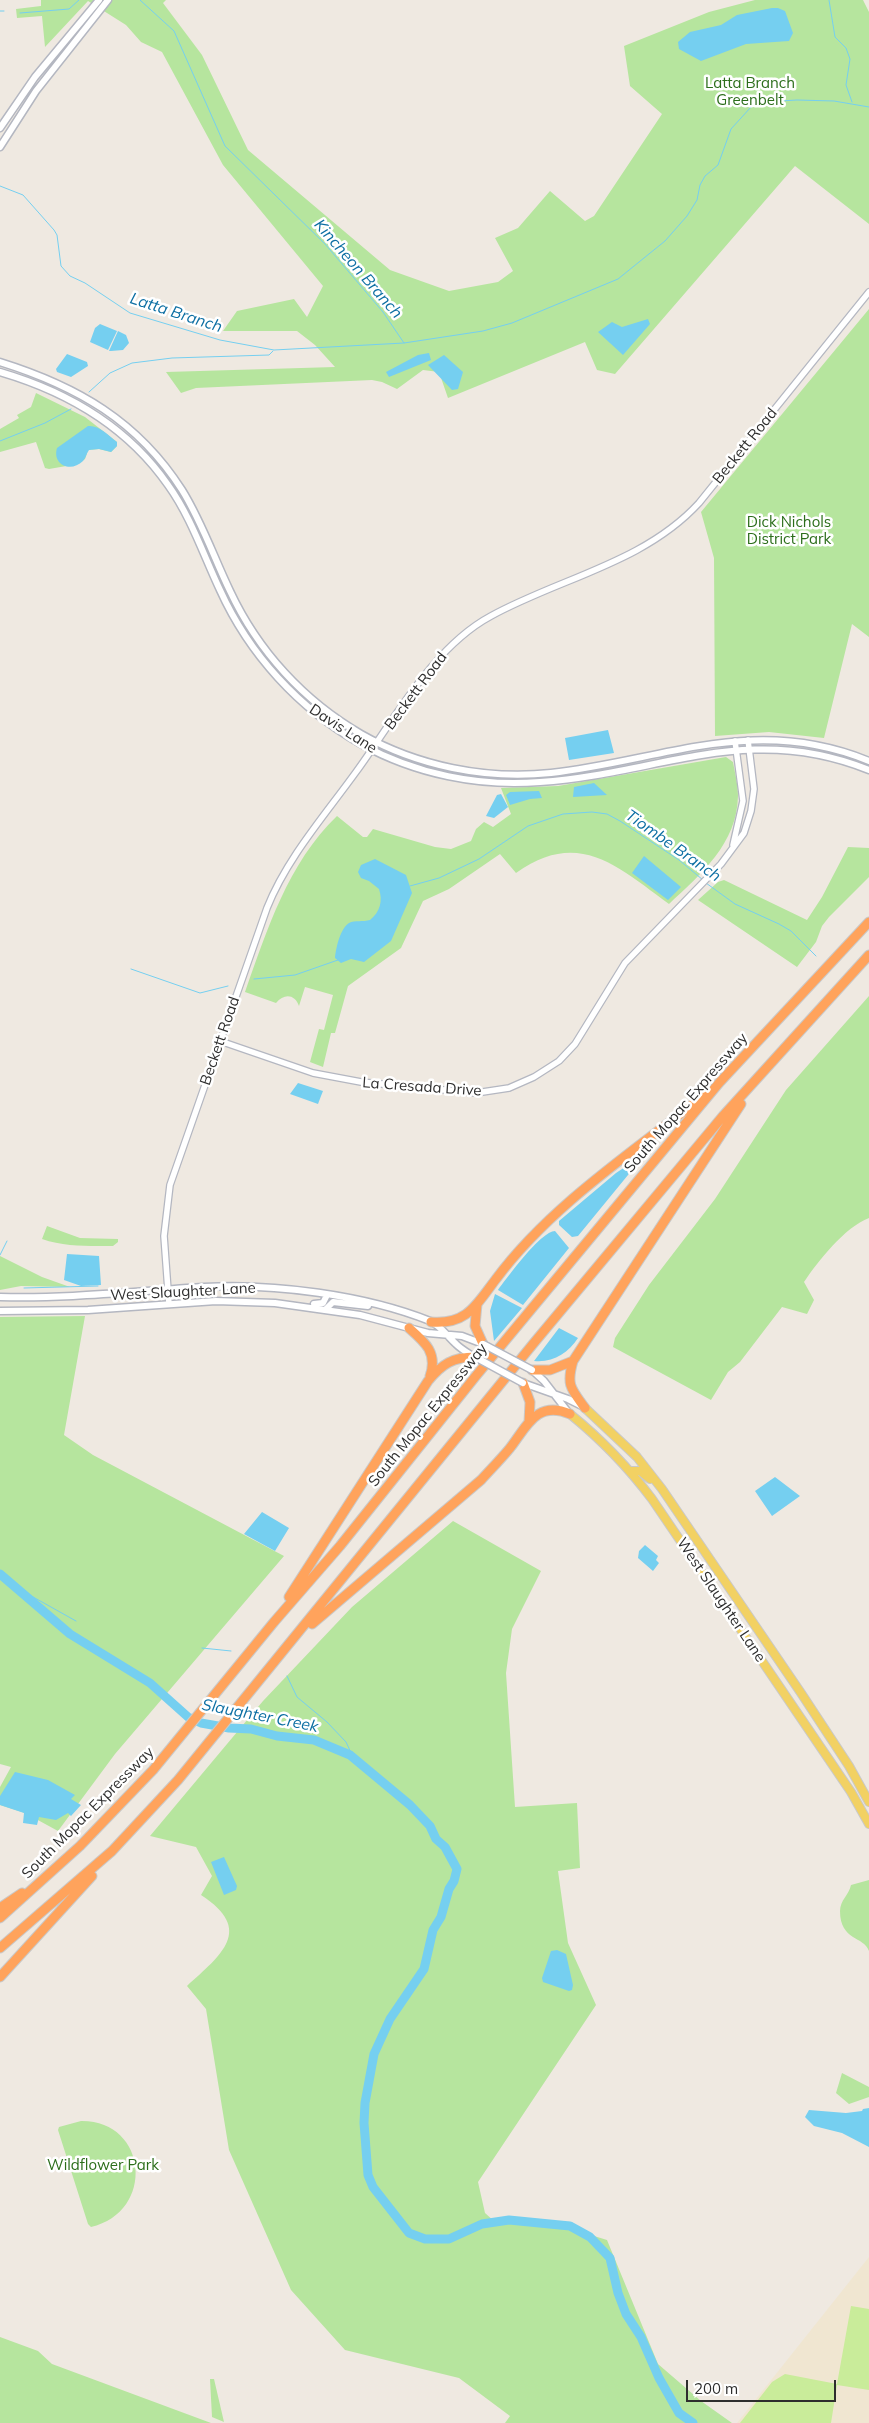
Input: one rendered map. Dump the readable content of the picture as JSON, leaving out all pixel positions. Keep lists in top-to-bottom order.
{
  "streets": {
    "highway": ["South Mopac Expressway"],
    "main road": ["Davis Lane", "West Slaughter Lane"],
    "street": ["Beckett Road", "La Cresada Drive"]
  },
  "crossings": [
    ["Beckett Road", "Davis Lane"],
    ["Beckett Road", "La Cresada Drive"],
    ["Beckett Road", "West Slaughter Lane"],
    ["Davis Lane", "La Cresada Drive"]
  ],
  "water": [
    "Kincheon Branch",
    "Latta Branch",
    "Tiombe Branch",
    "Slaughter Creek"
  ],
  "parks": ["Latta Branch Greenbelt", "Dick Nichols District Park", "Wildflower Park"],
  "scale_bar": "200 m"
}
